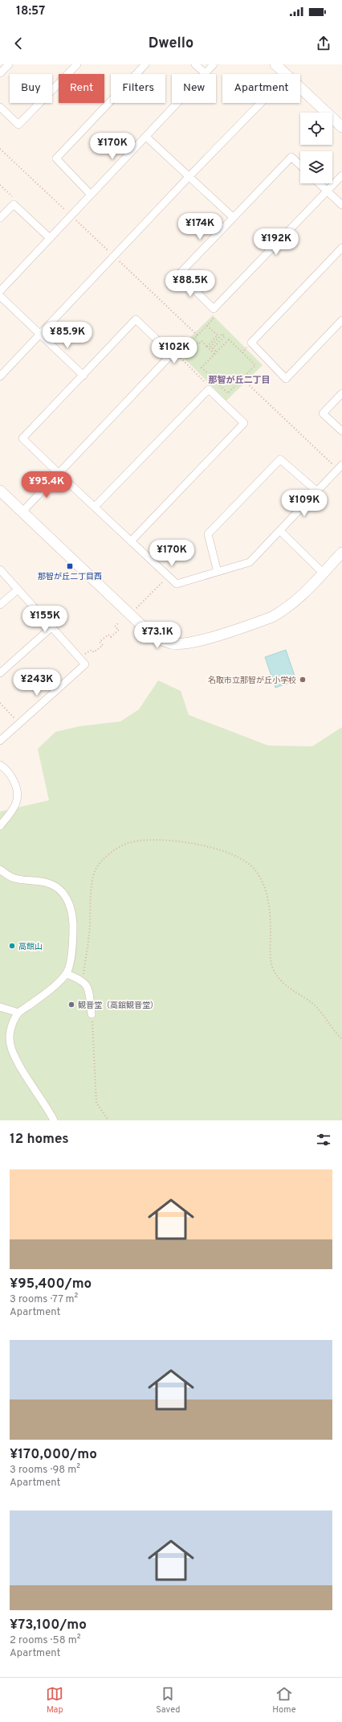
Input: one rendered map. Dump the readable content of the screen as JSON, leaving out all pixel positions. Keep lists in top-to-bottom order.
{
  "districts": ["那智が丘二丁目"],
  "places": {
    "transit": ["那智が丘二丁目西"],
    "other": ["名取市立那智が丘小学校", "高館山", "観音堂（高舘観音堂）"]
  },
  "page": {
    "status": "18:57",
    "header": "Dwello",
    "chip": [
      "Buy",
      "Rent",
      "Filters",
      "New",
      "Apartment"
    ],
    "price": [
      "¥170K",
      "¥174K",
      "¥192K",
      "¥88.5K",
      "¥85.9K",
      "¥102K",
      "¥95.4K",
      "¥109K",
      "¥170K",
      "¥155K",
      "¥73.1K",
      "¥243K"
    ],
    "heading": "12 homes",
    "list": [
      {
        "name": "¥95,400/mo",
        "note": "3 rooms · 77 m² · Apartment"
      },
      {
        "name": "¥170,000/mo",
        "note": "3 rooms · 98 m² · Apartment"
      },
      {
        "name": "¥73,100/mo",
        "note": "2 rooms · 58 m² · Apartment"
      }
    ],
    "tabs": ["Map", "Saved", "Home"]
  }
}
